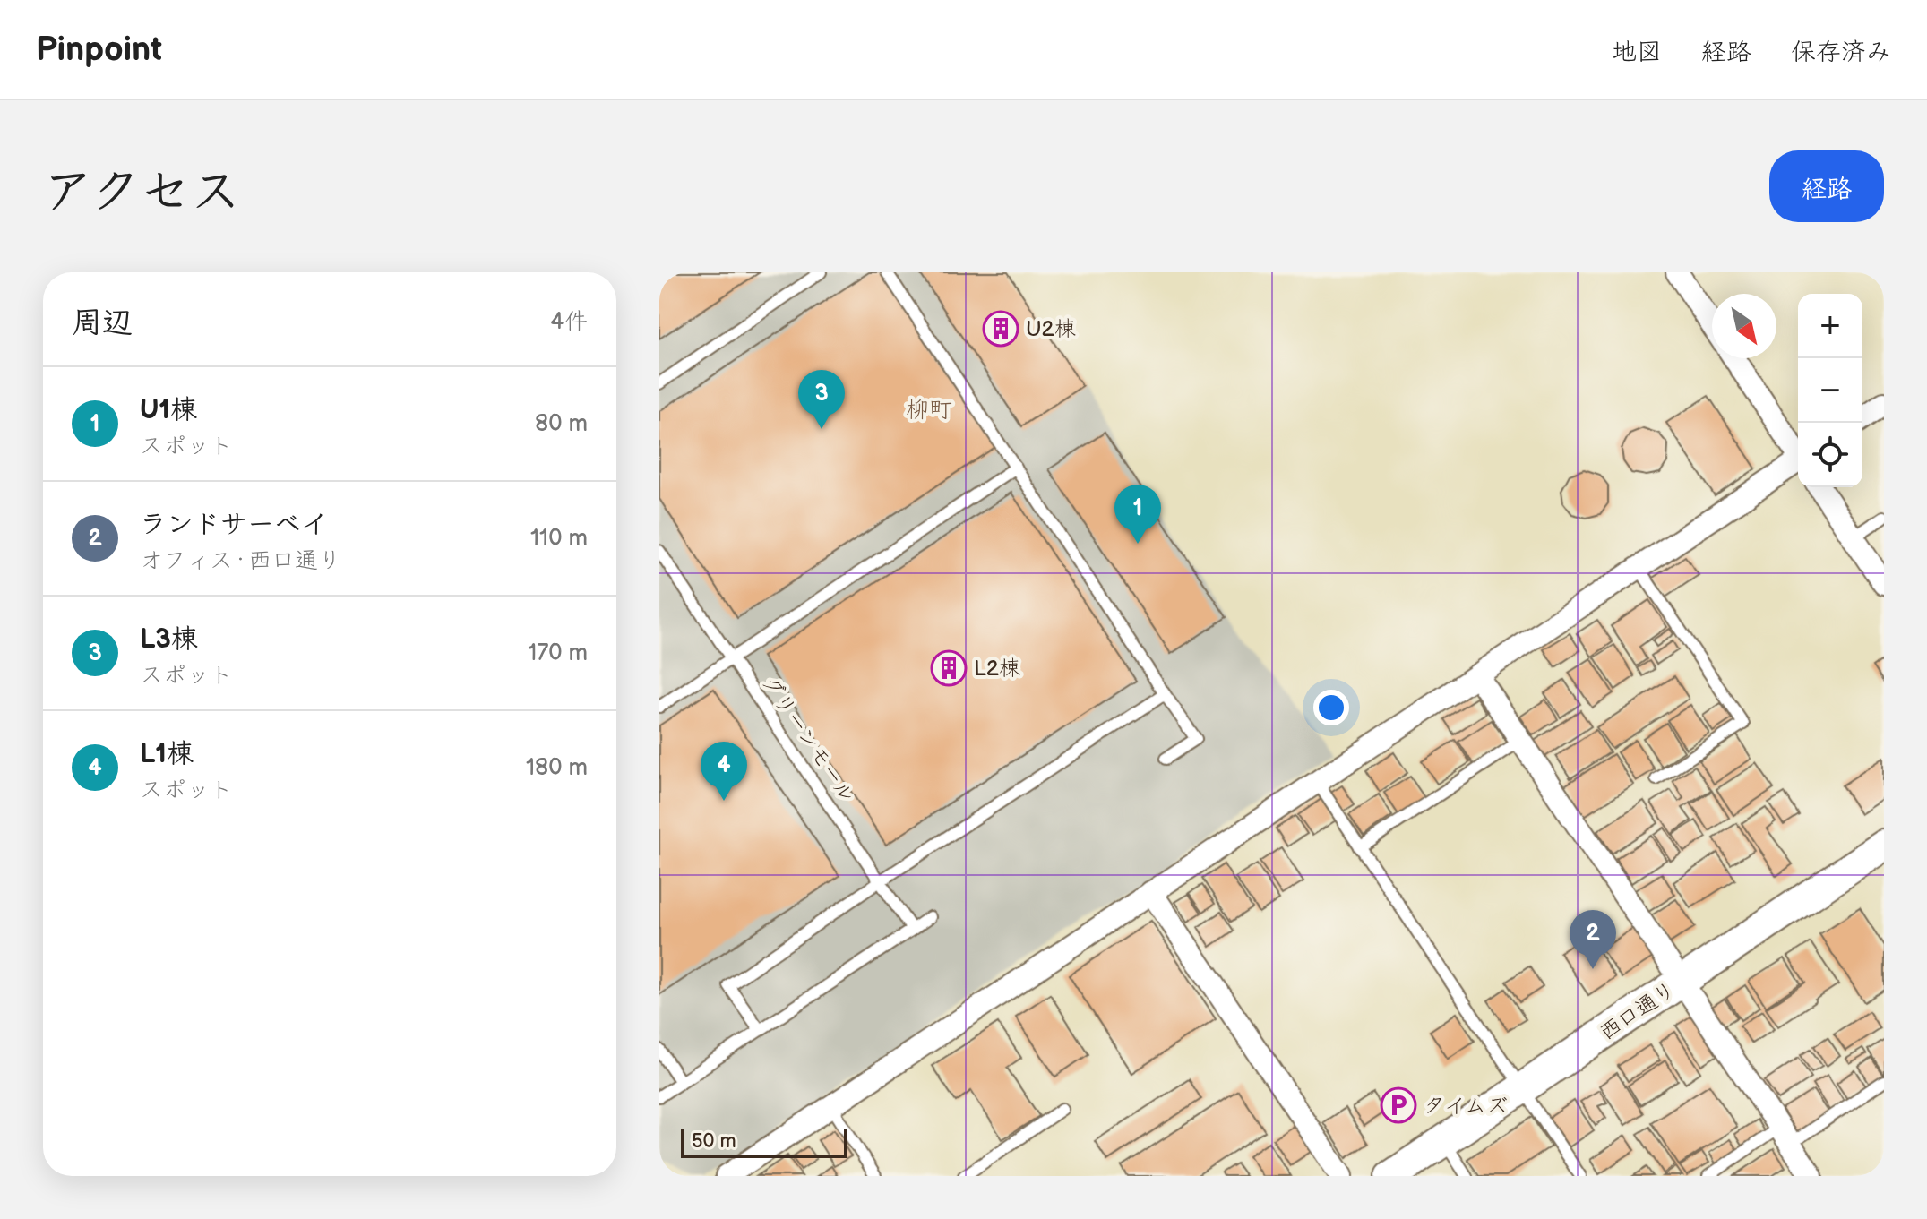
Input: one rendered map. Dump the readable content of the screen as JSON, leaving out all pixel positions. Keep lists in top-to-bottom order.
{
  "streets": {
    "main road": ["西口通り"],
    "lane": ["グリーンモール"]
  },
  "districts": ["柳町"],
  "places": {
    "building": ["U2棟", "L2棟"],
    "parking": ["タイムズ"]
  },
  "scale_bar": "50 m",
  "north": "bottom right",
  "page": {
    "header": "Pinpoint",
    "nav": ["地図", "経路", "保存済み"],
    "title": "アクセス",
    "buttons": "経路",
    "heading": ["周辺", "4件"],
    "map_buttons": ["+", "−"],
    "list": [
      {
        "mark": "1",
        "name": "U1棟",
        "note": "スポット",
        "value": "80 m"
      },
      {
        "mark": "2",
        "name": "ランドサーベイ",
        "note": "オフィス · 西口通り",
        "value": "110 m"
      },
      {
        "mark": "3",
        "name": "L3棟",
        "note": "スポット",
        "value": "170 m"
      },
      {
        "mark": "4",
        "name": "L1棟",
        "note": "スポット",
        "value": "180 m"
      }
    ],
    "pins": [
      "3",
      "1",
      "4",
      "2"
    ],
    "scale": "50 m"
  }
}
